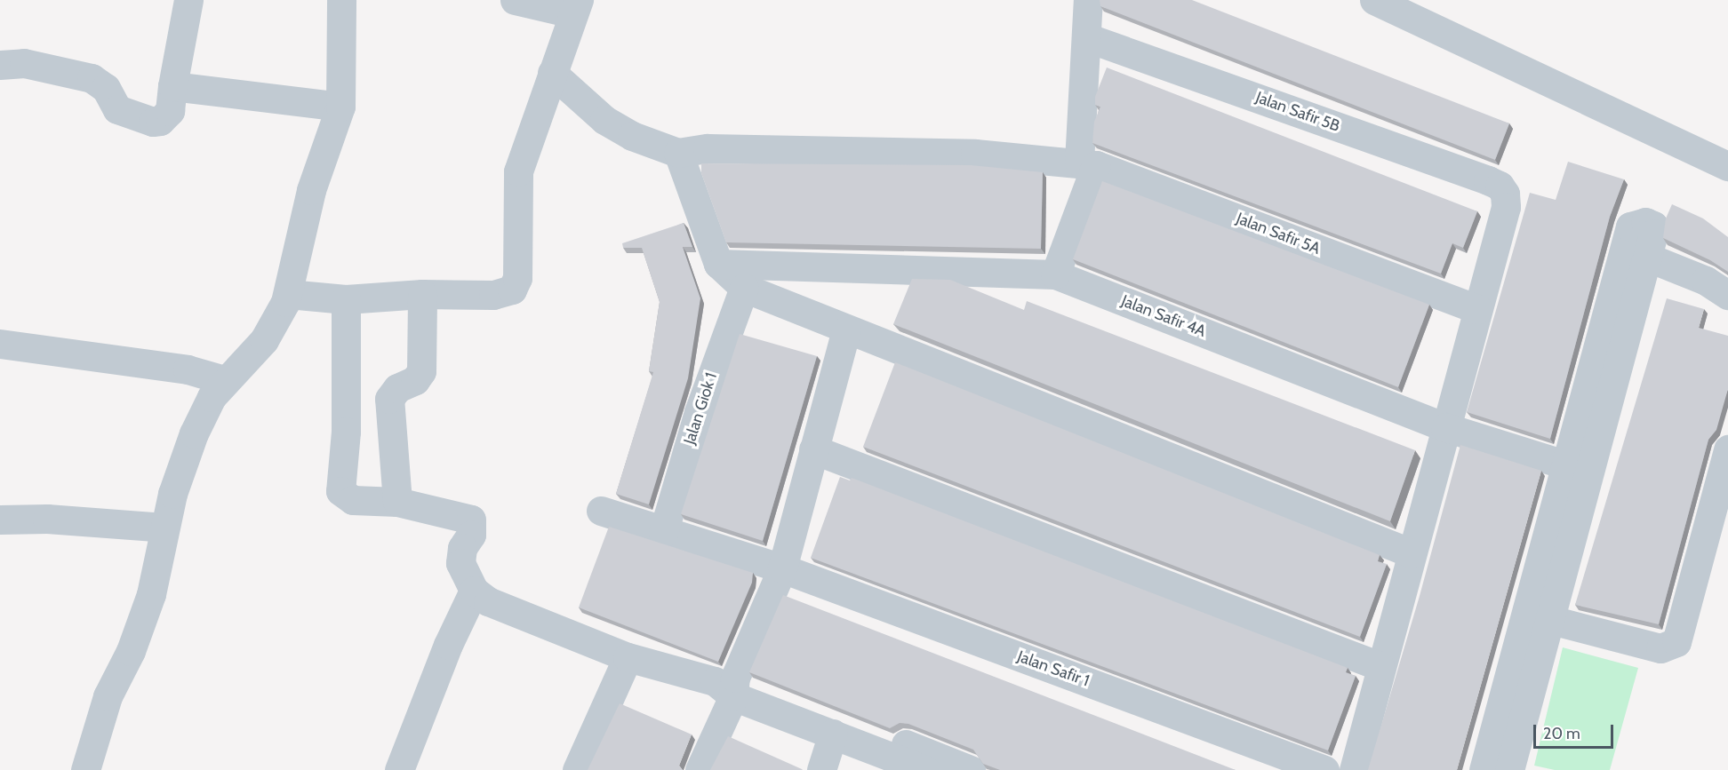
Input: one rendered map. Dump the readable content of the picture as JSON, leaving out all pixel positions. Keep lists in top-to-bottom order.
{
  "streets": {
    "street": [
      "Jalan Safir 5B",
      "Jalan Safir 5A",
      "Jalan Safir 4A",
      "Jalan Giok 1",
      "Jalan Safir 1"
    ]
  },
  "crossings": [
    ["Jalan Safir 5B", "Jalan Safir 5A"]
  ],
  "scale_bar": "20 m"
}
